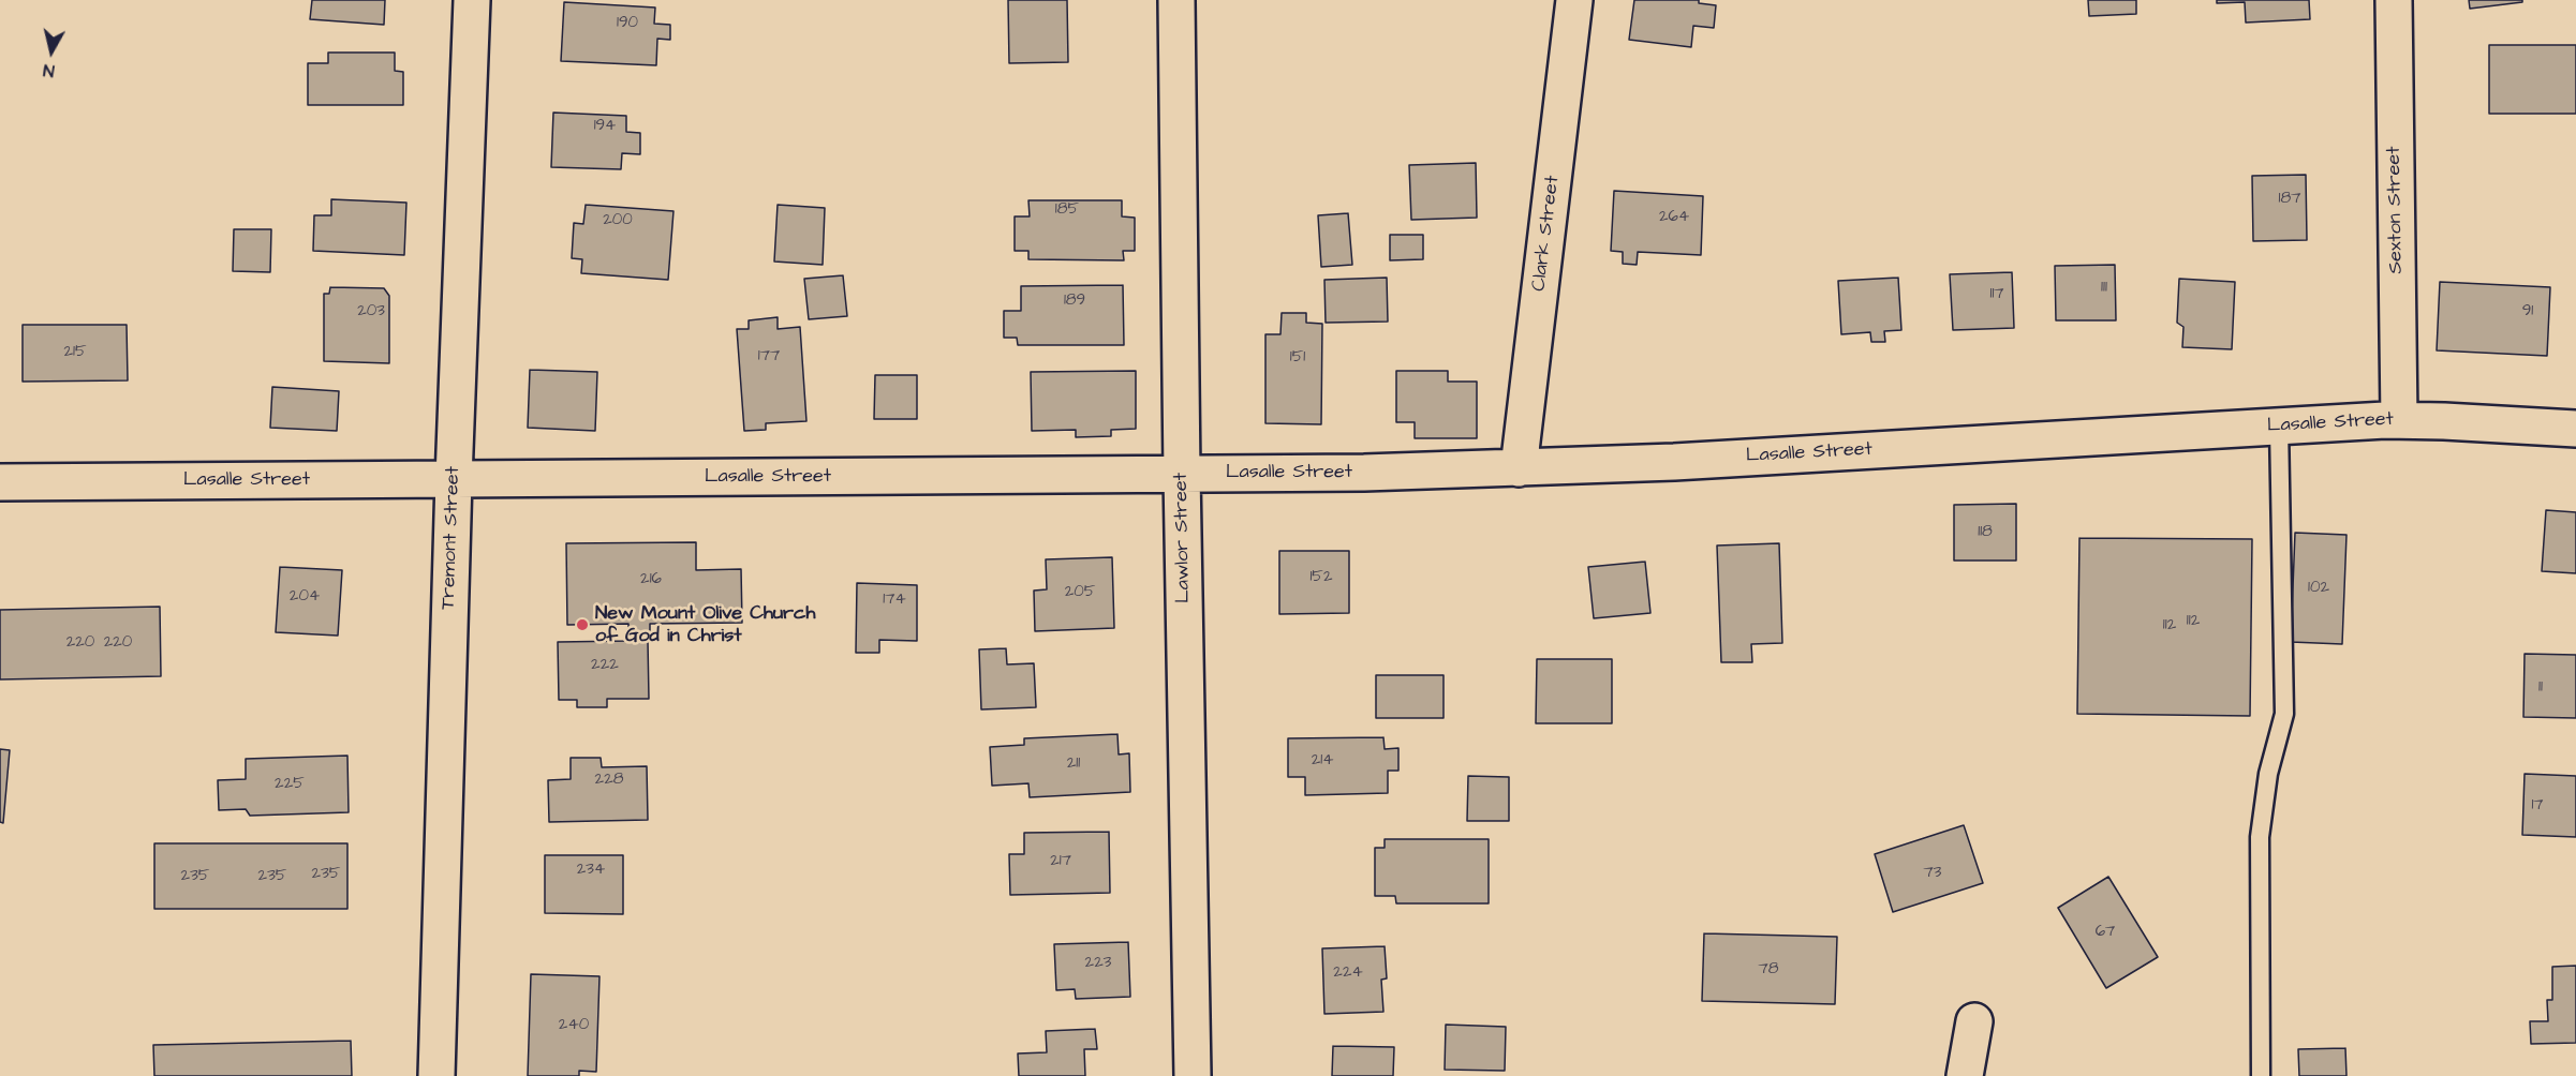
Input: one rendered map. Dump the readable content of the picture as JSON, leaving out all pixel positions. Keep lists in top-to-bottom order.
{
  "streets": {
    "street": [
      "Sexton Street",
      "Clark Street",
      "Lasalle Street",
      "Tremont Street",
      "Lawlor Street"
    ]
  },
  "crossings": [
    ["Sexton Street", "Lasalle Street"],
    ["Clark Street", "Lasalle Street"],
    ["Lasalle Street", "Tremont Street"],
    ["Lasalle Street", "Lawlor Street"]
  ],
  "places": ["New Mount Olive Church of God in Christ"],
  "house_numbers": [
    "190",
    "194",
    "187",
    "185",
    "264",
    "200",
    "111",
    "117",
    "189",
    "203",
    "91",
    "215",
    "177",
    "151",
    "118",
    "152",
    "216",
    "102",
    "205",
    "204",
    "174",
    "112",
    "112",
    "220",
    "220",
    "222",
    "11",
    "214",
    "211",
    "228",
    "225",
    "17",
    "217",
    "234",
    "73",
    "235",
    "235",
    "235",
    "67",
    "223",
    "78",
    "224",
    "240"
  ],
  "north": "bottom"
}
